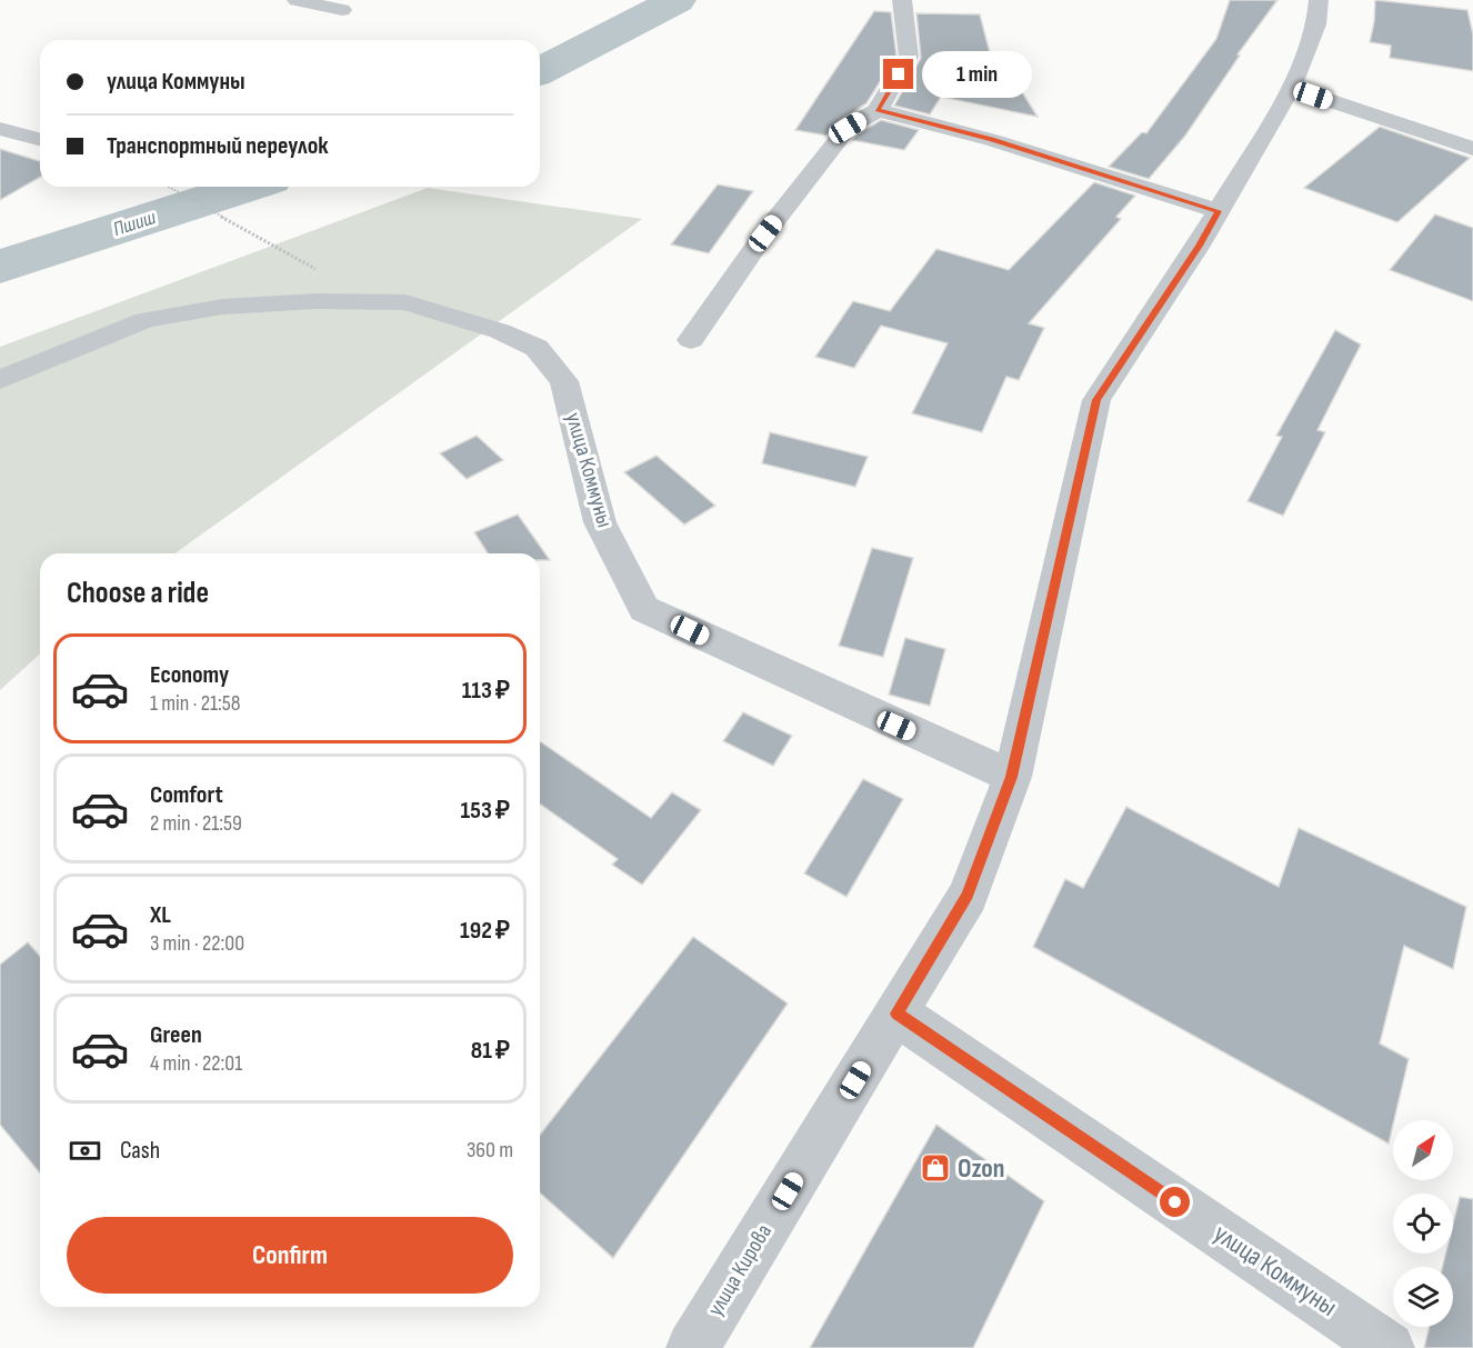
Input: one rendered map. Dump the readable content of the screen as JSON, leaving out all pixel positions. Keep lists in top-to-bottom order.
{
  "streets": {
    "street": ["улица Коммуны", "улица Кирова"]
  },
  "crossings": [
    ["улица Коммуны", "улица Кирова"]
  ],
  "water": ["Пшиш"],
  "places": {
    "shop": ["Ozon"]
  },
  "north": "top right",
  "page": {
    "banner": ["улица Коммуны", "Транспортный переулок"],
    "bubble": "1 min",
    "heading": "Choose a ride",
    "list": [
      {
        "name": "Economy",
        "note": "1 min · 21:58",
        "value": "113 ₽"
      },
      {
        "name": "Comfort",
        "note": "2 min · 21:59",
        "value": "153 ₽"
      },
      {
        "name": "XL",
        "note": "3 min · 22:00",
        "value": "192 ₽"
      },
      {
        "name": "Green",
        "note": "4 min · 22:01",
        "value": "81 ₽"
      }
    ],
    "pay": ["Cash", "360 m"],
    "buttons": "Confirm"
  }
}
